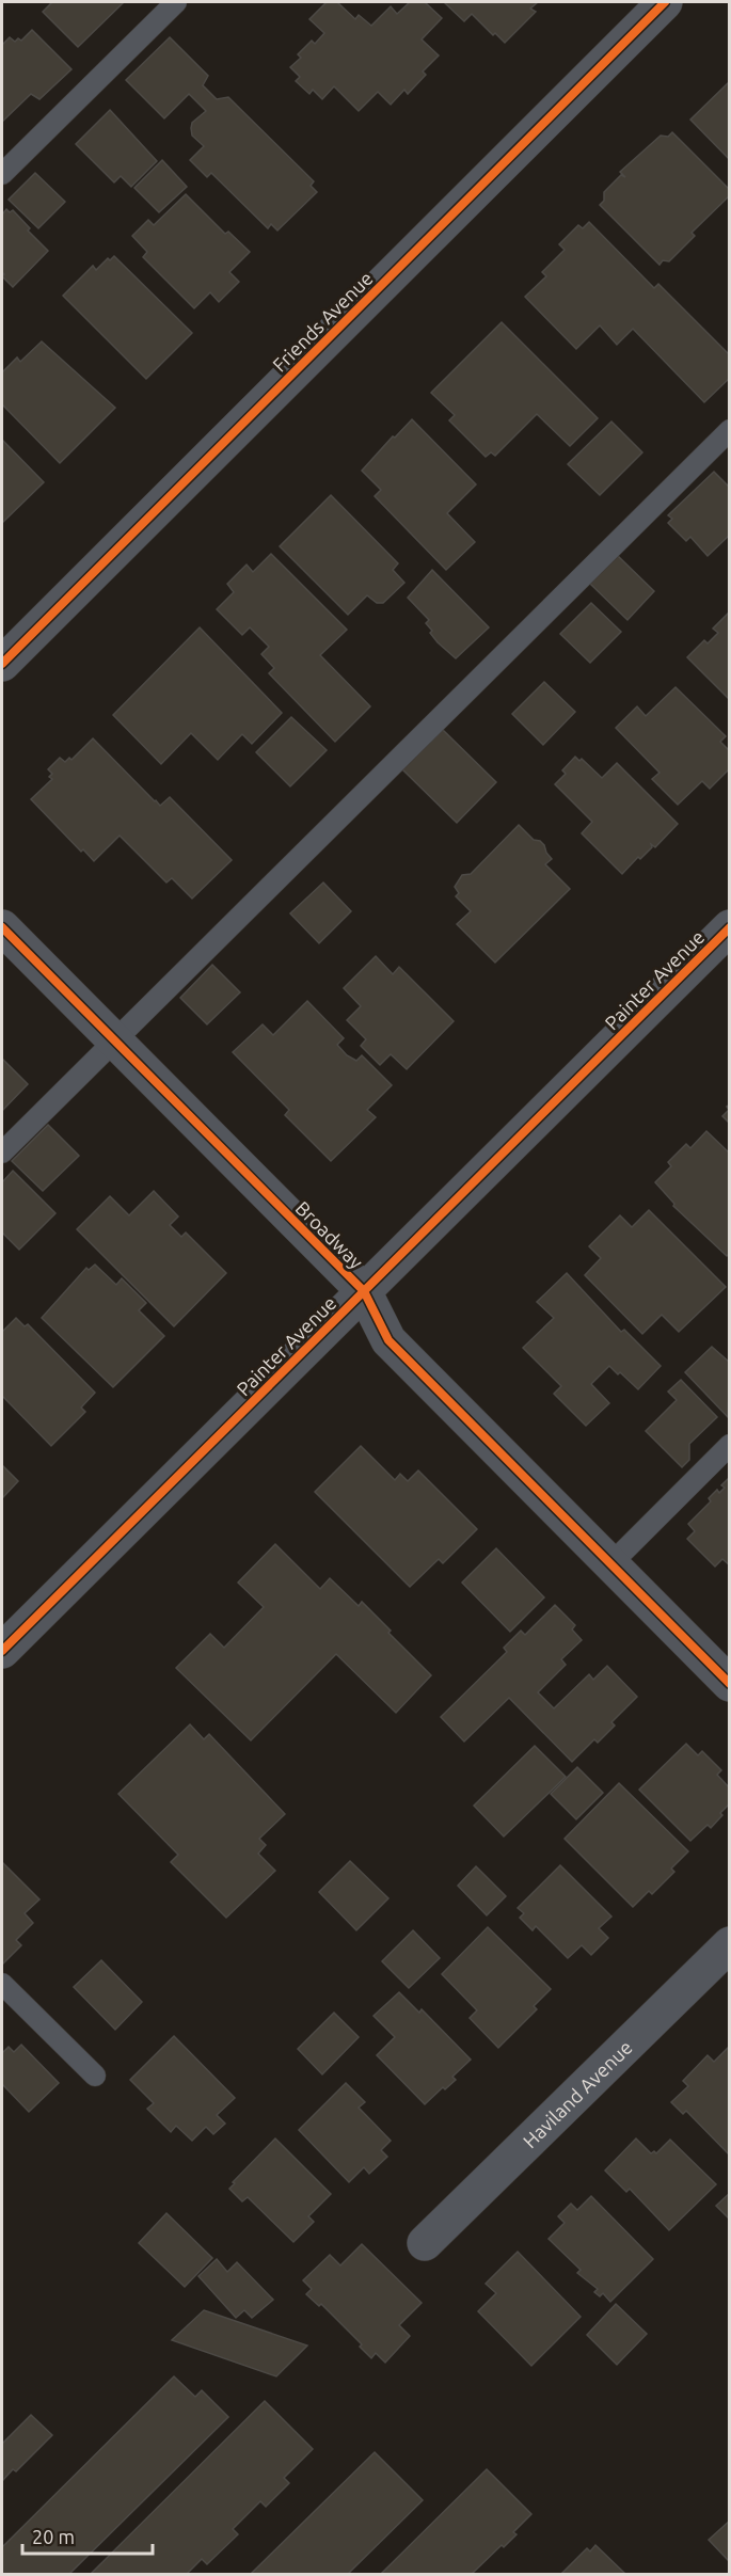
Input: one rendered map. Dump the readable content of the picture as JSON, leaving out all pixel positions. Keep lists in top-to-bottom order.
{
  "streets": {
    "street": [
      "Friends Avenue",
      "Painter Avenue",
      "Broadway",
      "Haviland Avenue"
    ]
  },
  "crossings": [
    ["Painter Avenue", "Broadway"]
  ],
  "scale_bar": "20 m"
}
